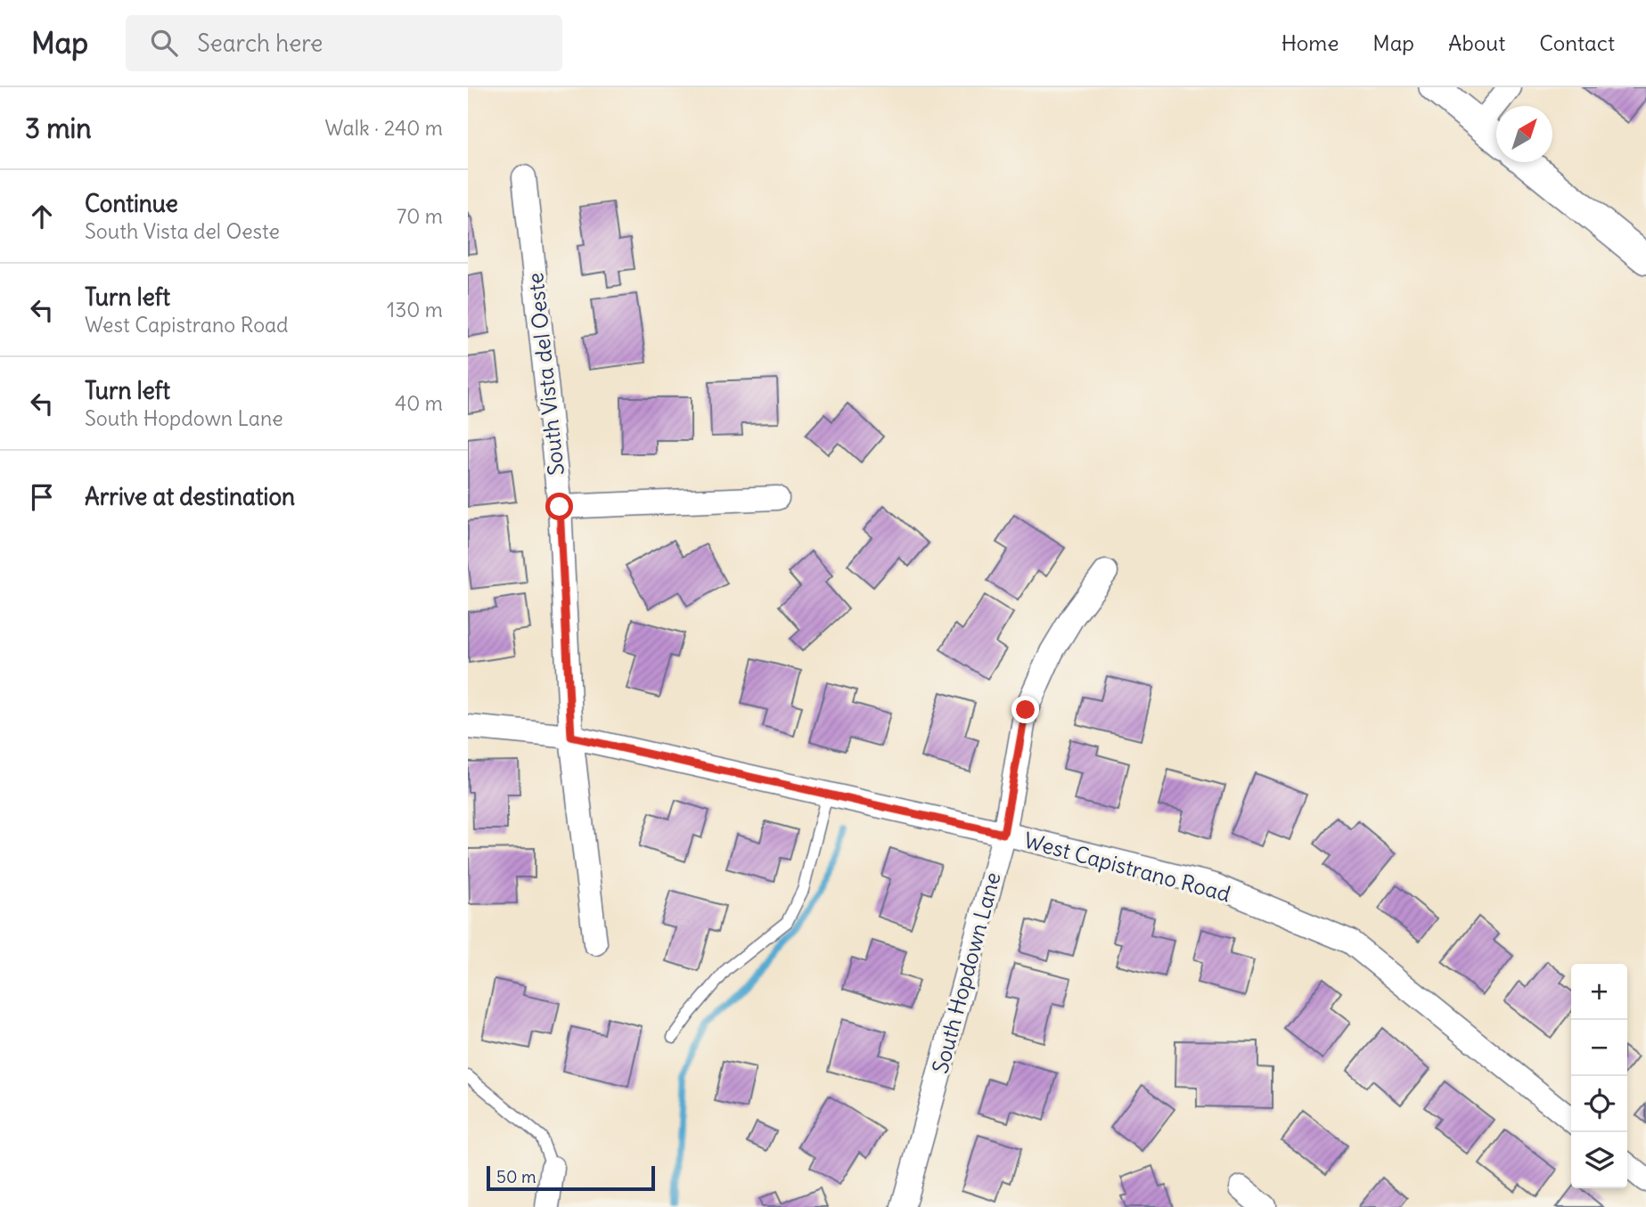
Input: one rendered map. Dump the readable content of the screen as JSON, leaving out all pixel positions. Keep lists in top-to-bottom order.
{
  "streets": {
    "street": ["South Vista del Oeste", "West Capistrano Road", "South Hopdown Lane"]
  },
  "crossings": [
    ["South Vista del Oeste", "West Capistrano Road"],
    ["West Capistrano Road", "South Hopdown Lane"]
  ],
  "scale_bar": "50 m",
  "north": "top right",
  "page": {
    "header": "Map",
    "search": "Search here",
    "nav": [
      "Home",
      "Map",
      "About",
      "Contact"
    ],
    "heading": ["3 min", "Walk · 240 m"],
    "list": [
      ["Continue", "South Vista del Oeste", "70 m"],
      ["Turn left", "West Capistrano Road", "130 m"],
      ["Turn left", "South Hopdown Lane", "40 m"],
      "Arrive at destination"
    ],
    "map_buttons": ["+", "−"],
    "scale": "50 m"
  }
}
